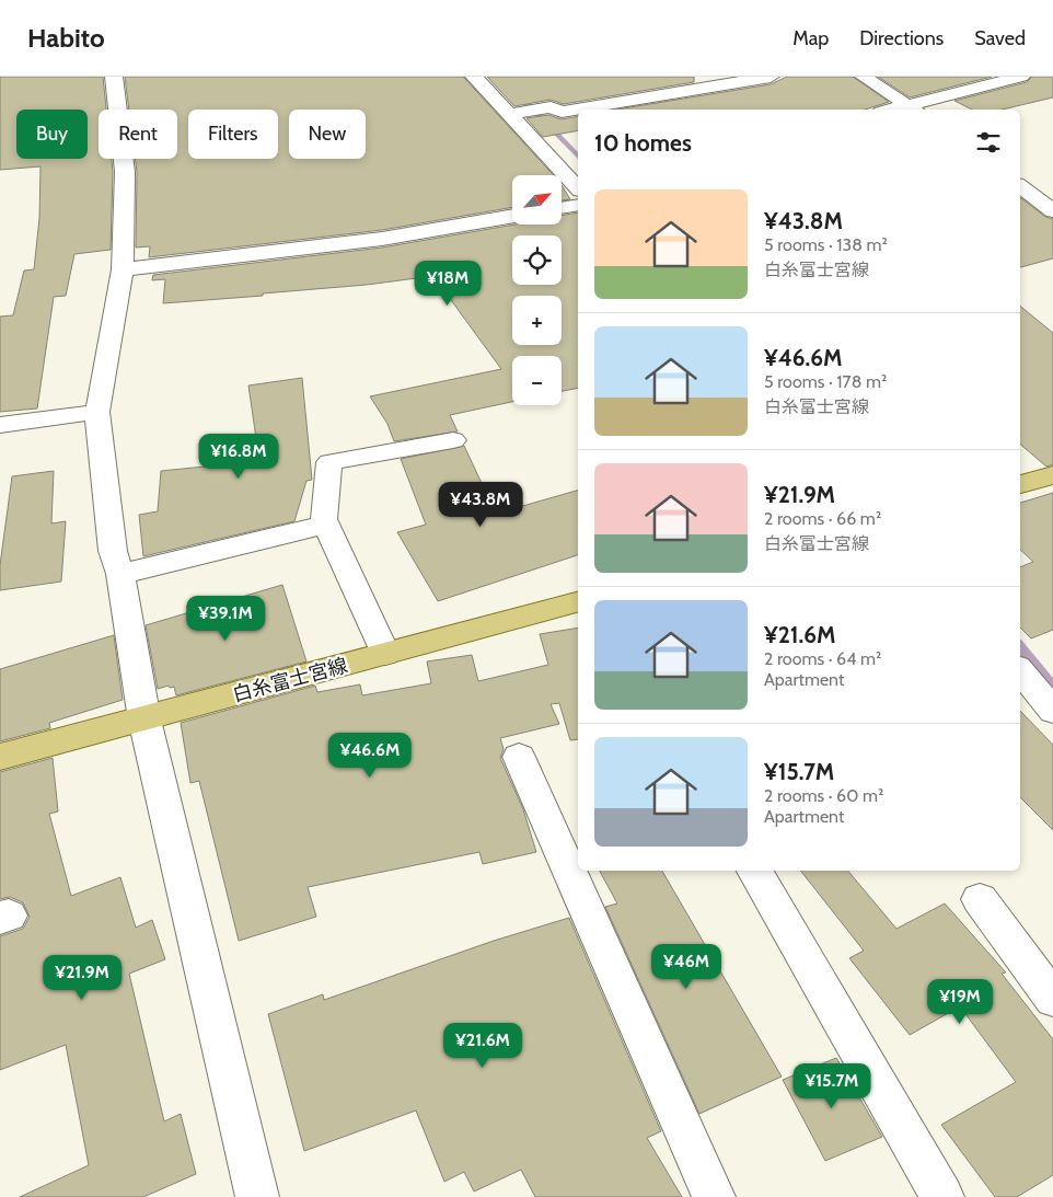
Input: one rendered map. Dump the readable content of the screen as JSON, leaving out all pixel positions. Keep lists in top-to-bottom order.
{
  "streets": {
    "main road": ["白糸富士宮線"]
  },
  "north": "top right",
  "page": {
    "header": "Habito",
    "nav": ["Map", "Directions", "Saved"],
    "chip": [
      "Buy",
      "Rent",
      "Filters",
      "New"
    ],
    "heading": "10 homes",
    "map_buttons": ["+", "−"],
    "list": [
      {
        "name": "¥43.8M",
        "note": "5 rooms · 138 m² · 白糸富士宮線"
      },
      {
        "name": "¥46.6M",
        "note": "5 rooms · 178 m² · 白糸富士宮線"
      },
      {
        "name": "¥21.9M",
        "note": "2 rooms · 66 m² · 白糸富士宮線"
      },
      {
        "name": "¥21.6M",
        "note": "2 rooms · 64 m² · Apartment"
      },
      {
        "name": "¥15.7M",
        "note": "2 rooms · 60 m² · Apartment"
      }
    ],
    "price": [
      "¥18M",
      "¥16.8M",
      "¥43.8M",
      "¥39.1M",
      "¥46.6M",
      "¥46M",
      "¥21.9M",
      "¥19M",
      "¥21.6M",
      "¥15.7M"
    ]
  }
}
